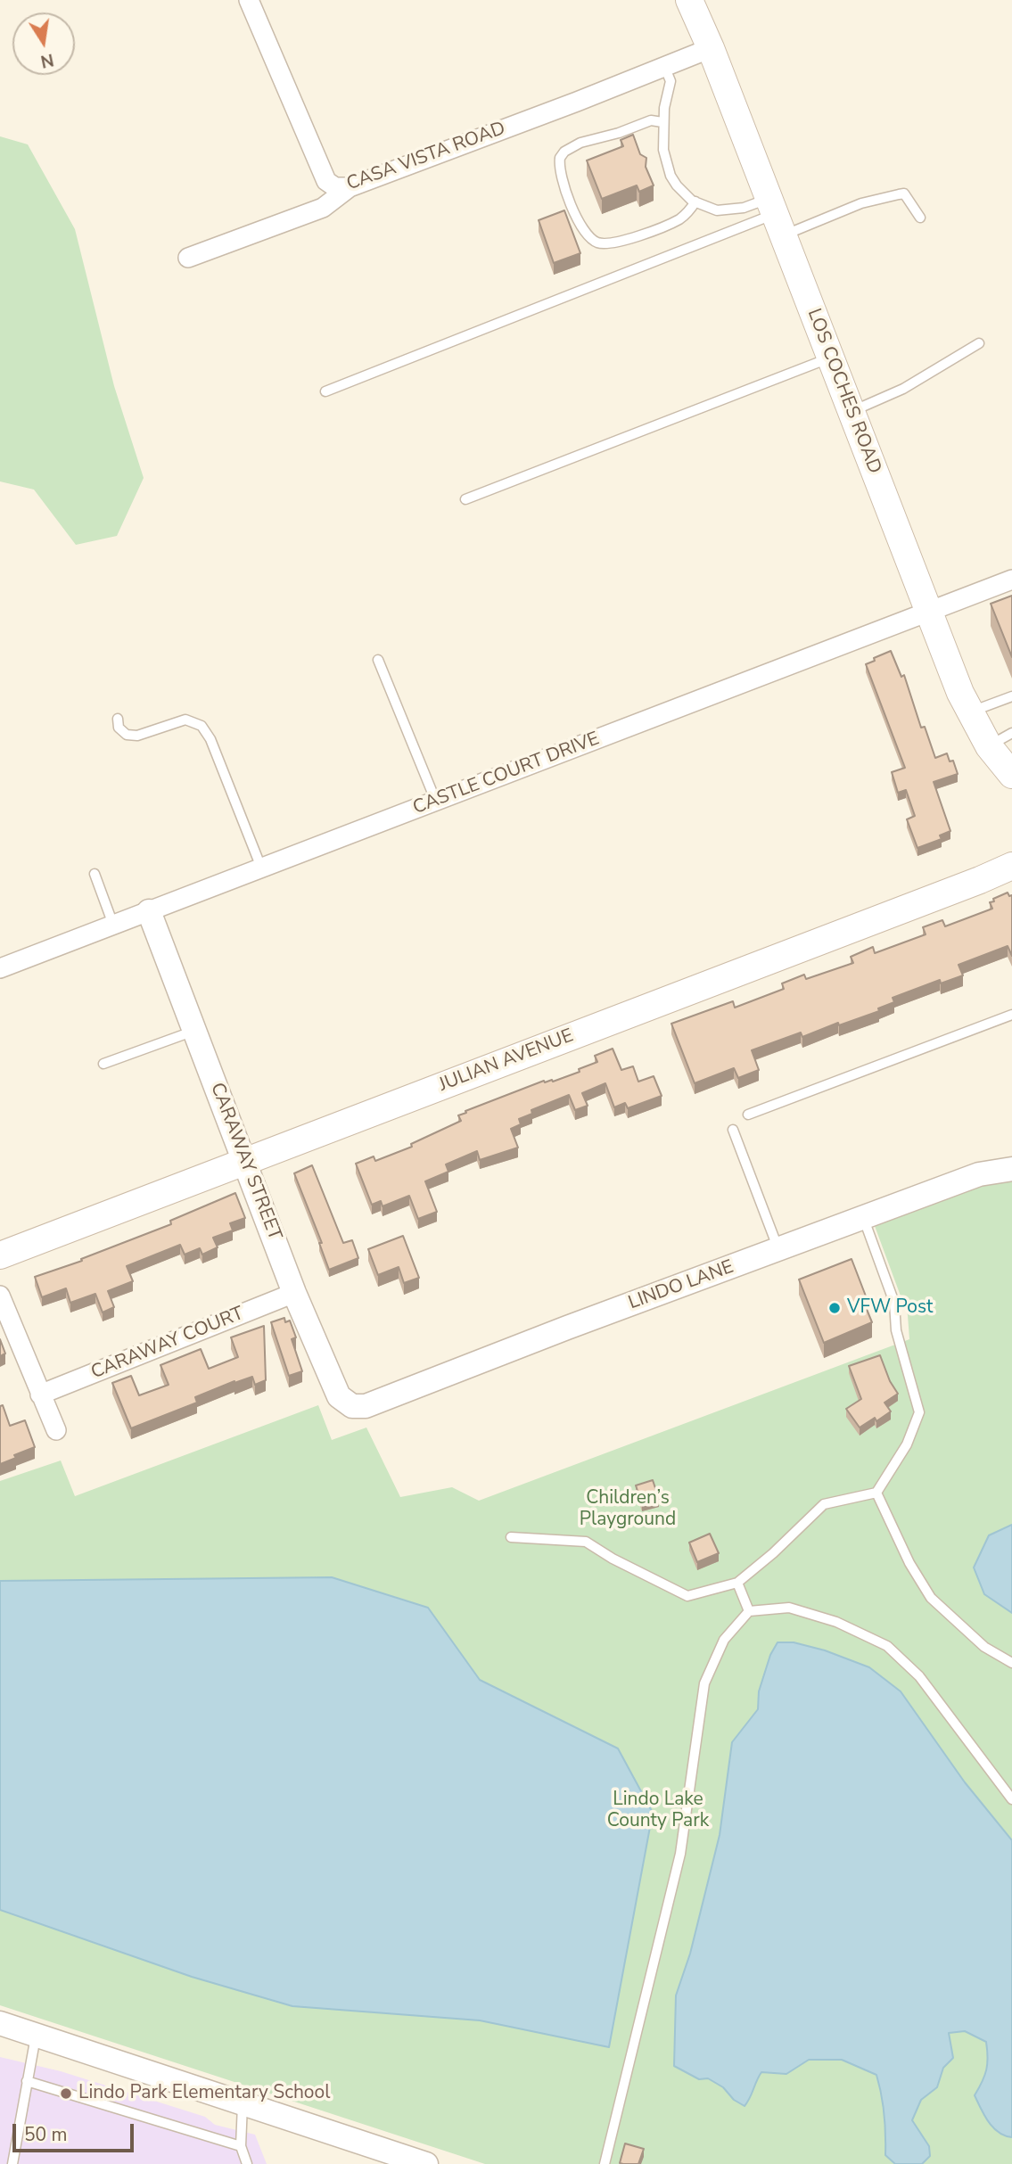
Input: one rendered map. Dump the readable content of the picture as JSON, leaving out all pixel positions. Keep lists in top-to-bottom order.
{
  "streets": {
    "main road": ["LOS COCHES ROAD", "JULIAN AVENUE"],
    "street": [
      "CASA VISTA ROAD",
      "CASTLE COURT DRIVE",
      "CARAWAY STREET",
      "LINDO LANE",
      "CARAWAY COURT"
    ]
  },
  "crossings": [
    ["CASA VISTA ROAD", "LOS COCHES ROAD"],
    ["LOS COCHES ROAD", "CASTLE COURT DRIVE"],
    ["CASTLE COURT DRIVE", "CARAWAY STREET"],
    ["JULIAN AVENUE", "CARAWAY STREET"],
    ["CARAWAY STREET", "LINDO LANE"],
    ["CARAWAY STREET", "CARAWAY COURT"]
  ],
  "parks": ["Children’s Playground", "Lindo Lake County Park"],
  "places": ["VFW Post", "Lindo Park Elementary School"],
  "scale_bar": "50 m",
  "north": "bottom"
}
